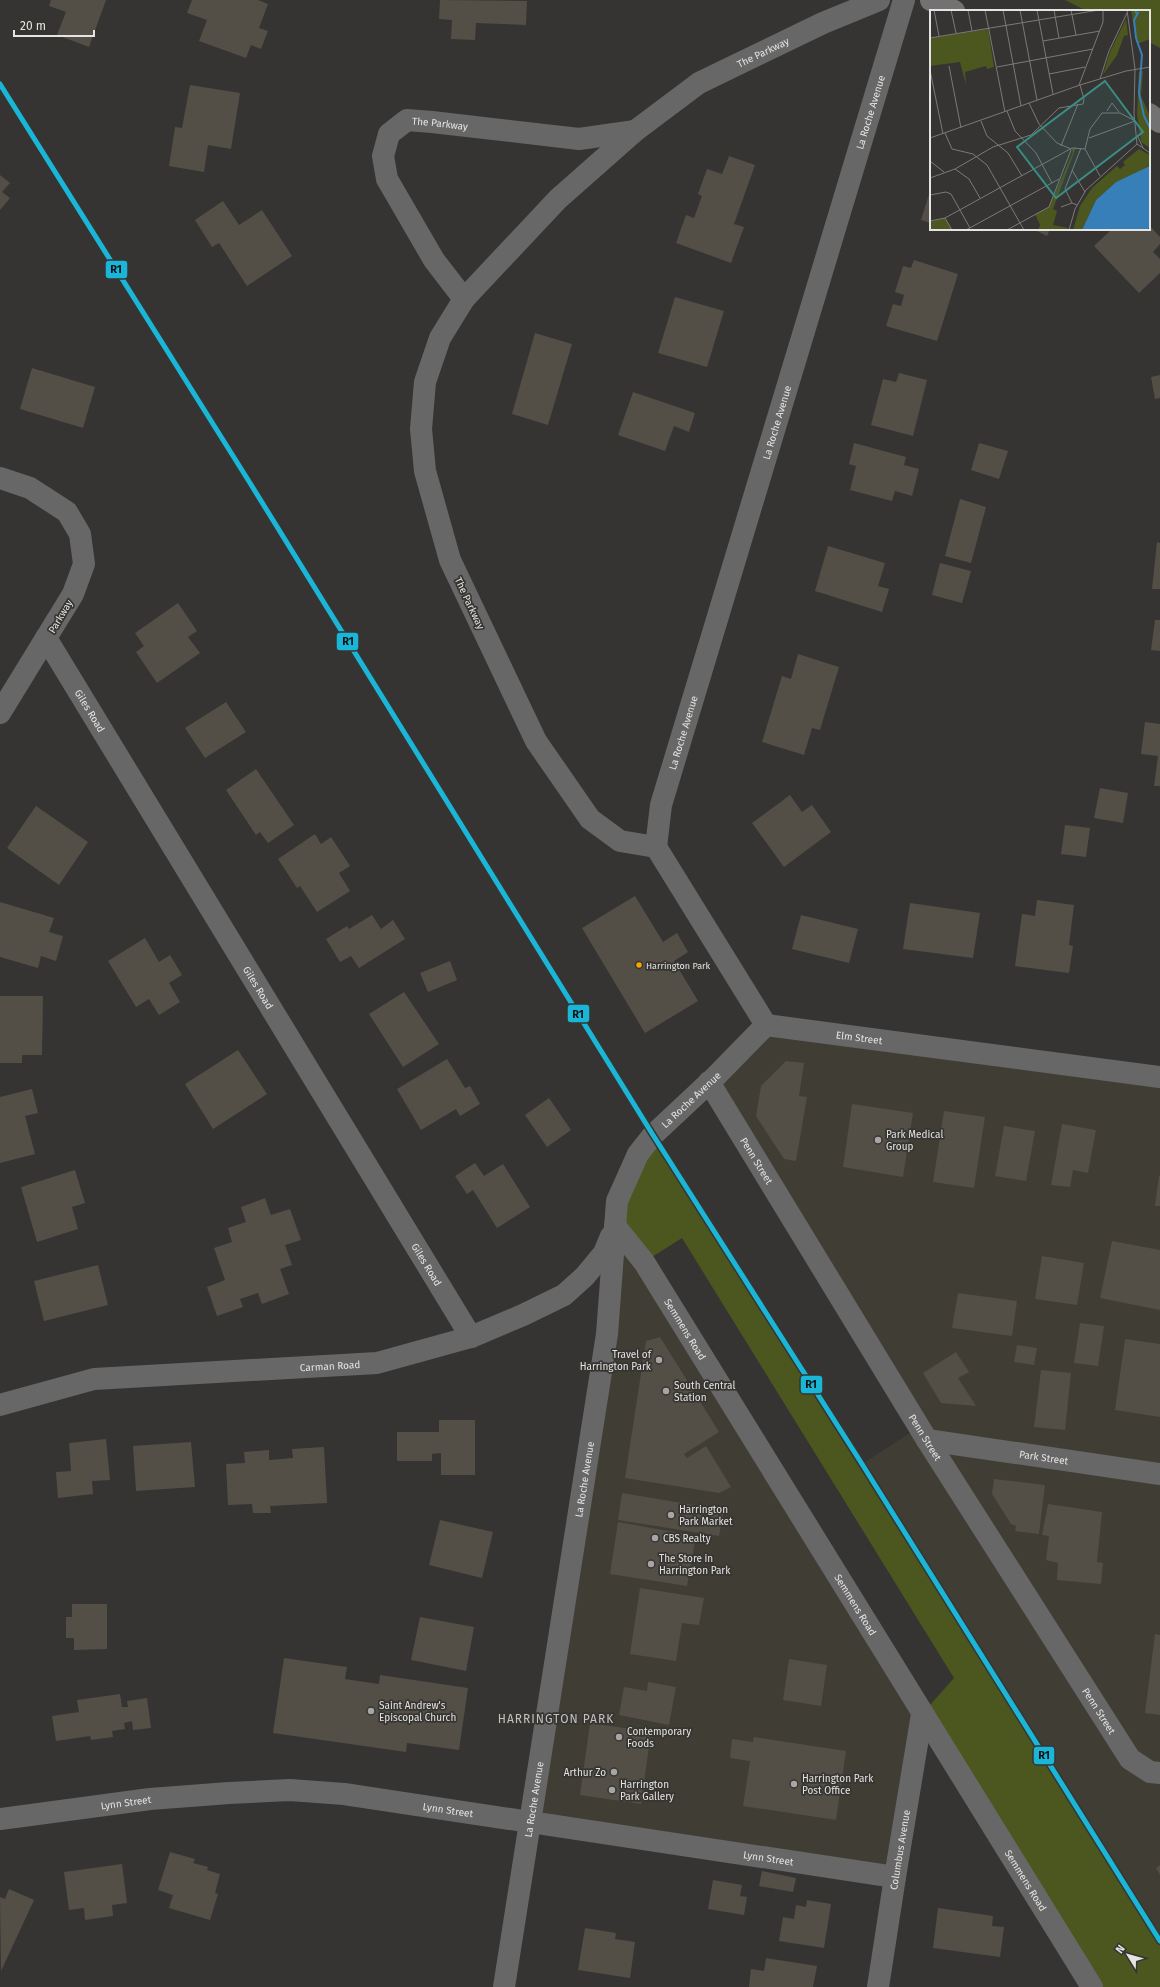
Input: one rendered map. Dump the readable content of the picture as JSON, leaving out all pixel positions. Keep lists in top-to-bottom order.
{
  "streets": {
    "street": [
      "The Parkway",
      "La Roche Avenue",
      "Parkway",
      "Giles Road",
      "Elm Street",
      "Penn Street",
      "Semmens Road",
      "Carman Road",
      "Park Street",
      "Lynn Street",
      "Columbus Avenue"
    ]
  },
  "crossings": [
    ["The Parkway", "La Roche Avenue"],
    ["La Roche Avenue", "Elm Street"],
    ["La Roche Avenue", "Penn Street"],
    ["La Roche Avenue", "Semmens Road"],
    ["La Roche Avenue", "Carman Road"],
    ["La Roche Avenue", "Lynn Street"],
    ["Parkway", "Giles Road"],
    ["Giles Road", "Carman Road"],
    ["Penn Street", "Park Street"],
    ["Semmens Road", "Carman Road"],
    ["Semmens Road", "Columbus Avenue"],
    ["Lynn Street", "Columbus Avenue"]
  ],
  "districts": ["HARRINGTON PARK"],
  "places": [
    "Harrington Park",
    "Park Medical Group",
    "Travel of Harrington Park",
    "South Central Station",
    "Harrington Park Market",
    "CBS Realty",
    "The Store in Harrington Park",
    "Saint Andrew's Episcopal Church",
    "Contemporary Foods",
    "Arthur Zo",
    "Harrington Park Post Office",
    "Harrington Park Gallery"
  ],
  "lines": ["transit line R1"],
  "scale_bar": "20 m",
  "north": "top left"
}
